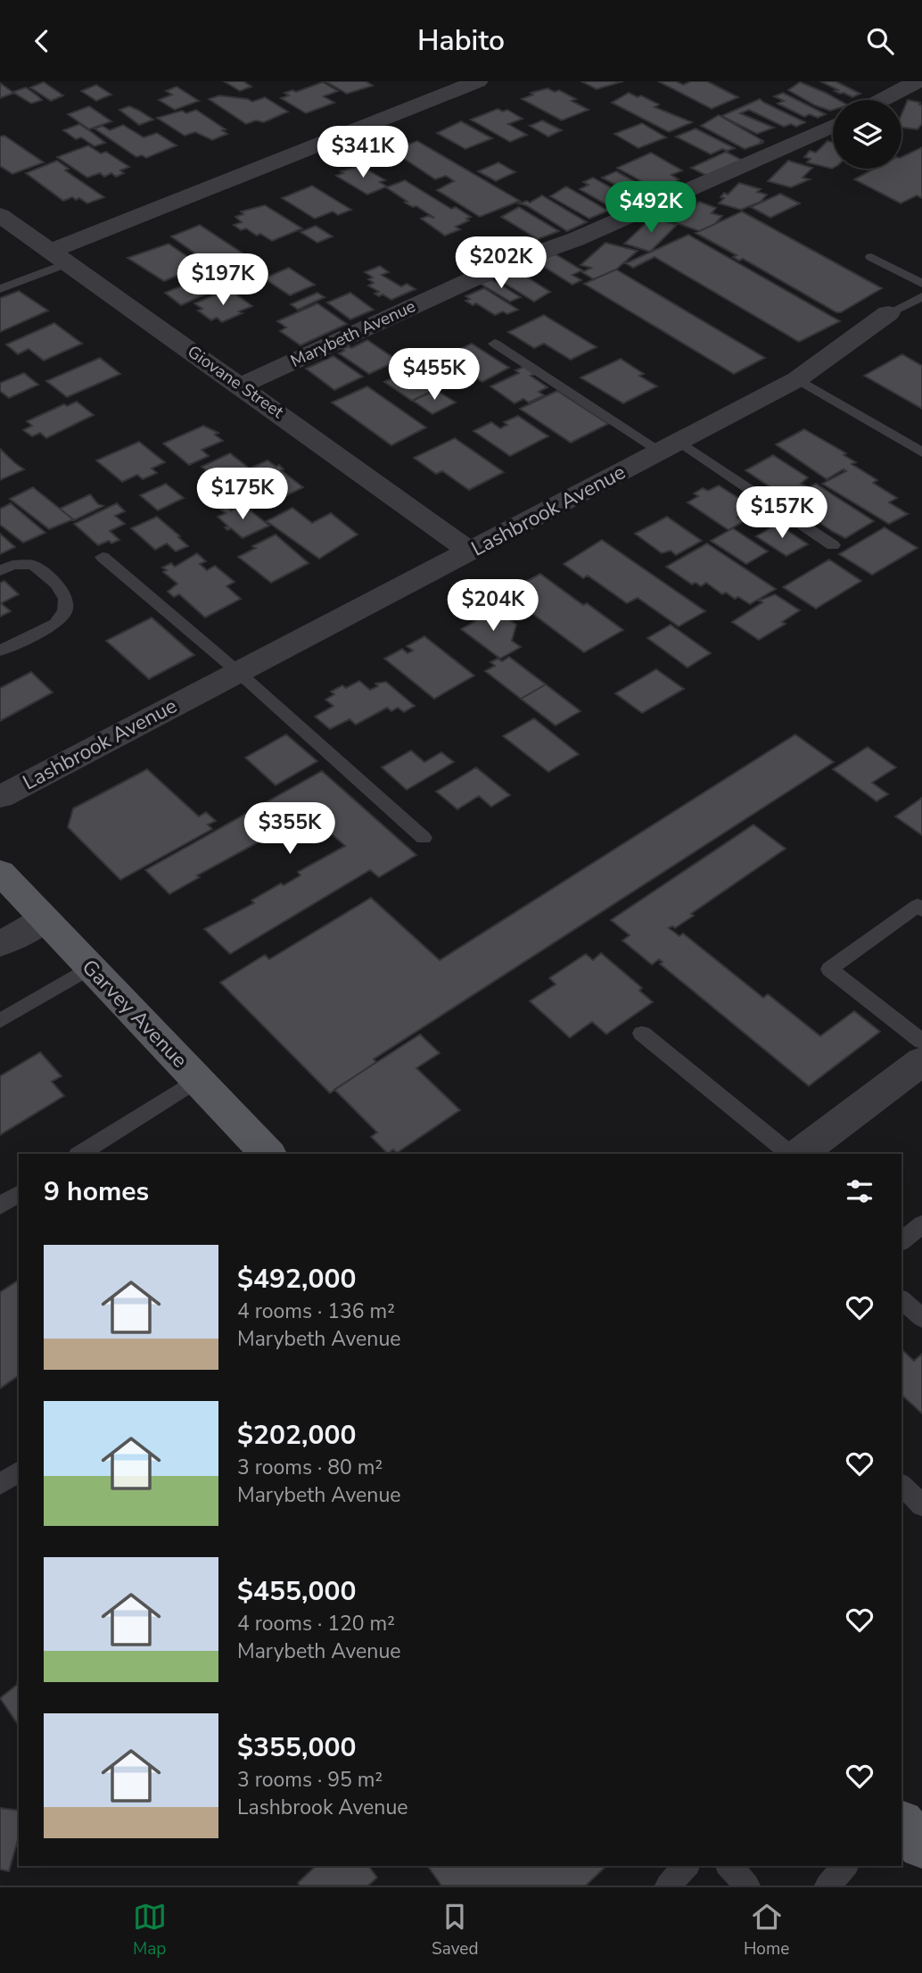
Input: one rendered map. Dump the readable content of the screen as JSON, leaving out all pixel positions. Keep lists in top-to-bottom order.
{
  "streets": {
    "main road": ["Garvey Avenue"],
    "street": ["Marybeth Avenue", "Giovane Street", "Lashbrook Avenue"]
  },
  "crossings": [
    ["Marybeth Avenue", "Giovane Street"],
    ["Giovane Street", "Lashbrook Avenue"]
  ],
  "page": {
    "header": "Habito",
    "price": [
      "$341K",
      "$492K",
      "$202K",
      "$197K",
      "$455K",
      "$175K",
      "$157K",
      "$204K",
      "$355K"
    ],
    "heading": "9 homes",
    "list": [
      {
        "name": "$492,000",
        "note": "4 rooms · 136 m² · Marybeth Avenue"
      },
      {
        "name": "$202,000",
        "note": "3 rooms · 80 m² · Marybeth Avenue"
      },
      {
        "name": "$455,000",
        "note": "4 rooms · 120 m² · Marybeth Avenue"
      },
      {
        "name": "$355,000",
        "note": "3 rooms · 95 m² · Lashbrook Avenue"
      }
    ],
    "tabs": ["Map", "Saved", "Home"]
  }
}
